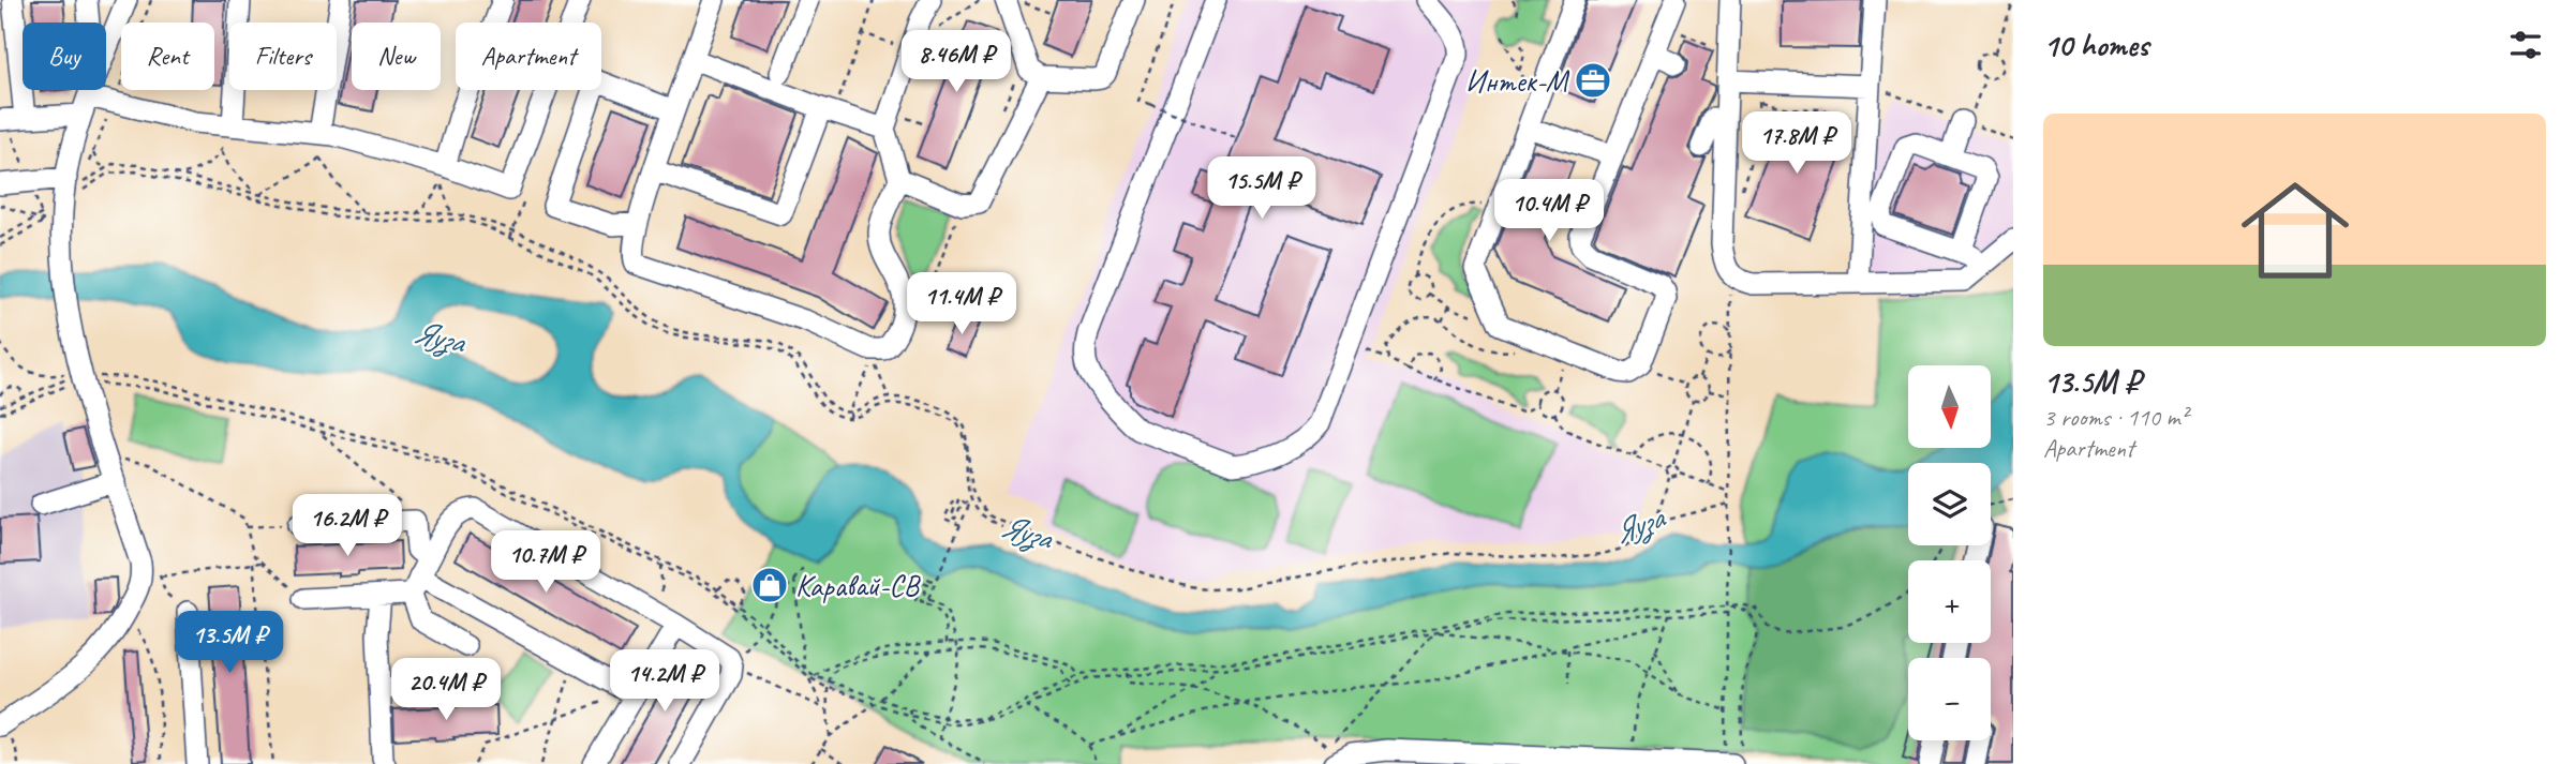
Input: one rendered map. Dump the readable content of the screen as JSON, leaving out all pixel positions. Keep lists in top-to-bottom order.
{
  "water": ["Яуза"],
  "places": {
    "office": ["Интек-М"],
    "shop": ["Каравай-СВ"]
  },
  "north": "bottom",
  "page": {
    "heading": "10 homes",
    "chip": [
      "Buy",
      "Rent",
      "Filters",
      "New",
      "Apartment"
    ],
    "price": [
      "8.46M ₽",
      "17.8M ₽",
      "15.5M ₽",
      "10.4M ₽",
      "11.4M ₽",
      "16.2M ₽",
      "10.7M ₽",
      "13.5M ₽",
      "14.2M ₽",
      "20.4M ₽"
    ],
    "list": [
      {
        "name": "13.5M ₽",
        "note": "3 rooms · 110 m² · Apartment"
      }
    ],
    "map_buttons": ["+", "−"]
  }
}
